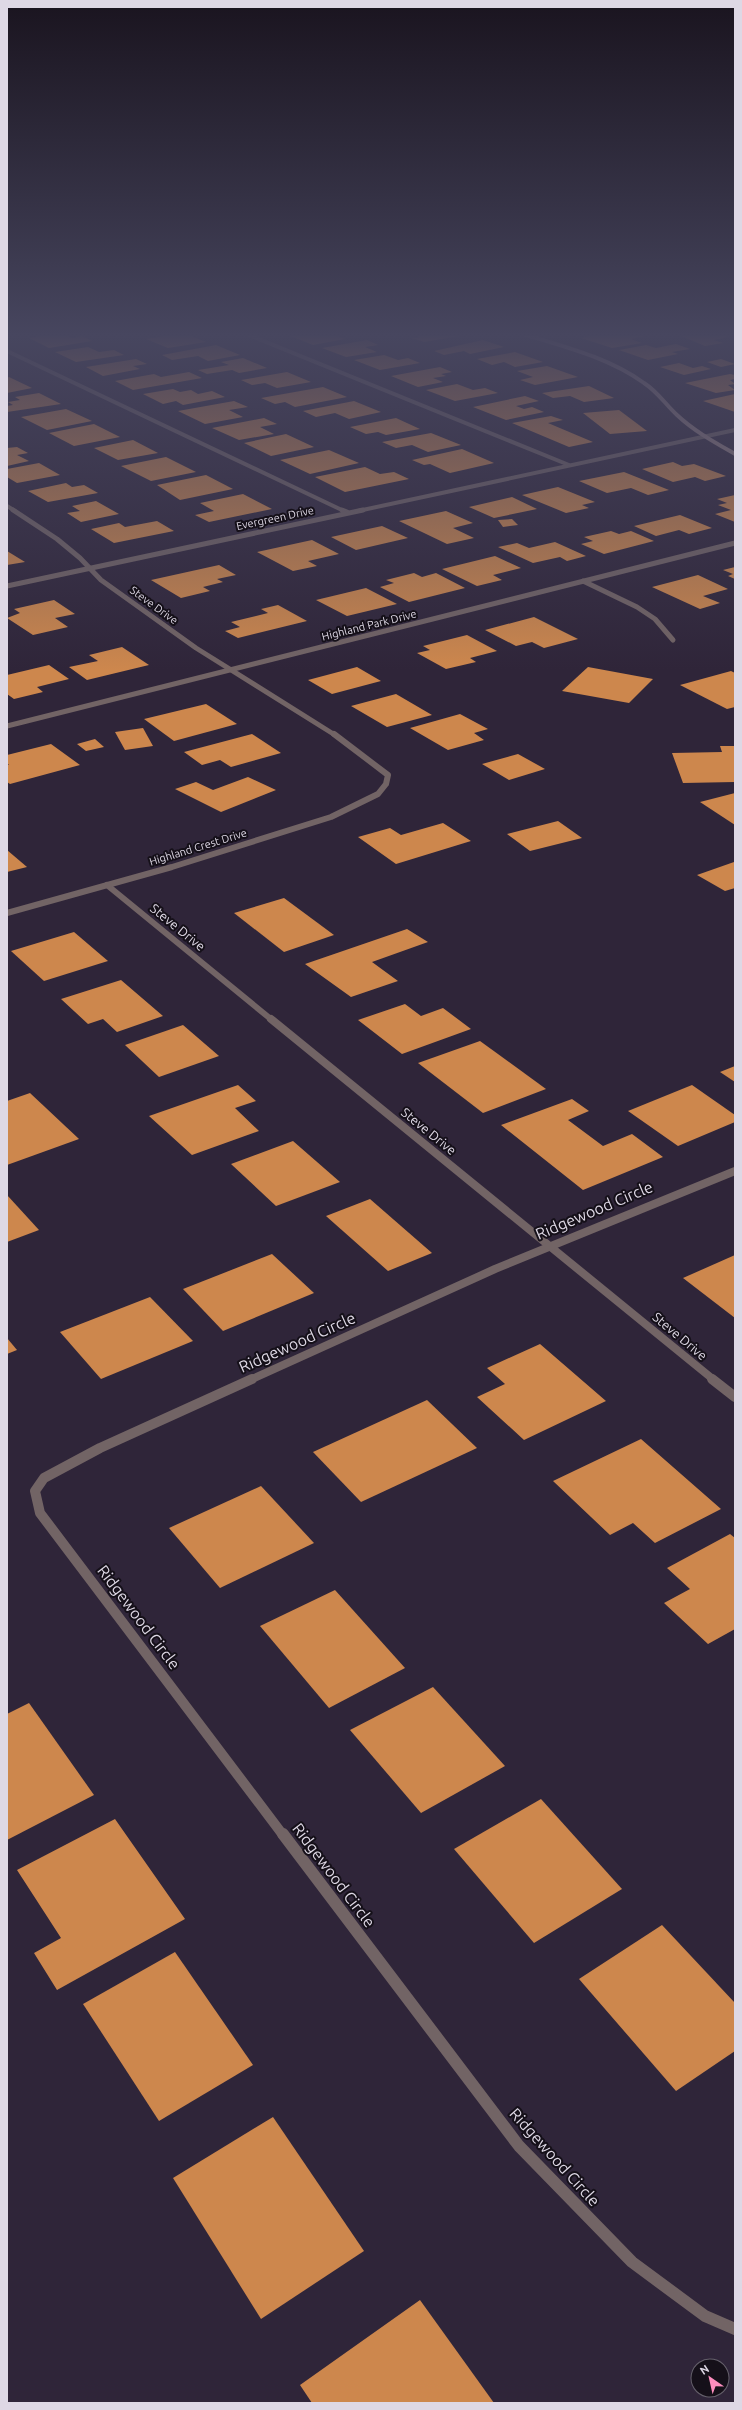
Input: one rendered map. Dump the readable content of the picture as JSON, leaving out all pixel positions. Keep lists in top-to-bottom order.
{
  "streets": {
    "street": [
      "Evergreen Drive",
      "Steve Drive",
      "Highland Park Drive",
      "Highland Crest Drive",
      "Ridgewood Circle"
    ]
  },
  "crossings": [
    ["Evergreen Drive", "Steve Drive"],
    ["Steve Drive", "Highland Park Drive"],
    ["Steve Drive", "Highland Crest Drive"],
    ["Steve Drive", "Ridgewood Circle"]
  ],
  "north": "top left"
}
